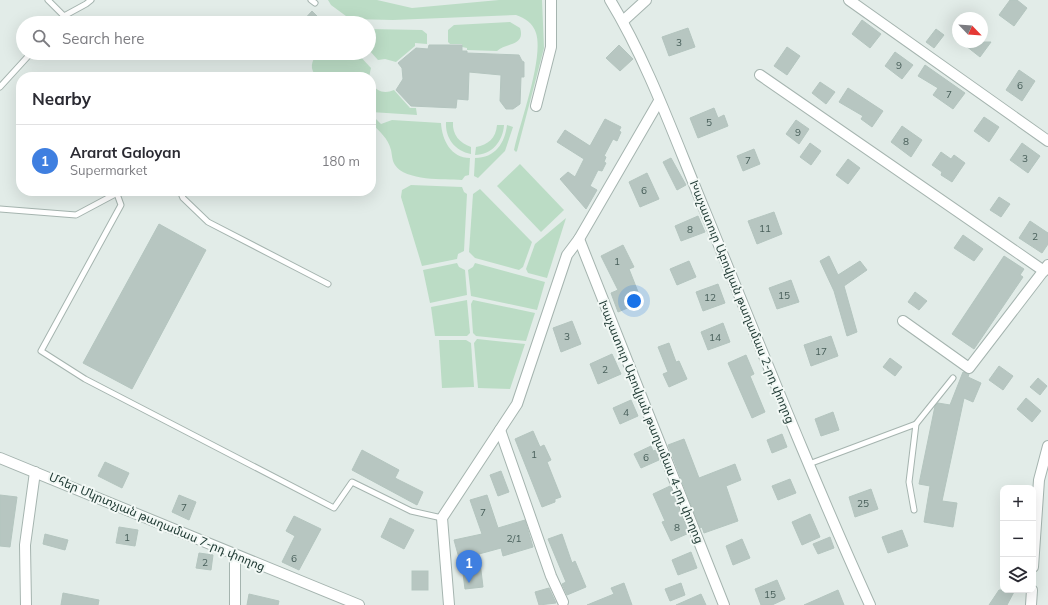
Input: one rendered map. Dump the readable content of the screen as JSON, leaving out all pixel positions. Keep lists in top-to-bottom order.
{
  "streets": {
    "street": ["Խաչատուր Աբովյան թաղամաս 2-րդ փողոց", "Խաչատուր Աբովյան թաղամաս 4-րդ փողոց", "Մհեր Մկրտչյան թաղամաս 7-րդ փողոց"]
  },
  "house_numbers": [
    "3",
    "9",
    "6",
    "7",
    "5",
    "9",
    "8",
    "3",
    "7",
    "6",
    "11",
    "8",
    "2",
    "1",
    "15",
    "12",
    "3",
    "14",
    "17",
    "2",
    "4",
    "1",
    "6",
    "25",
    "7",
    "7",
    "8",
    "1",
    "2/1",
    "6",
    "2",
    "15"
  ],
  "north": "bottom right",
  "page": {
    "search": "Search here",
    "heading": "Nearby",
    "list": [
      {
        "mark": "1",
        "name": "Ararat Galoyan",
        "note": "Supermarket",
        "value": "180 m"
      }
    ],
    "map_buttons": ["+", "−"],
    "pins": "1"
  }
}
